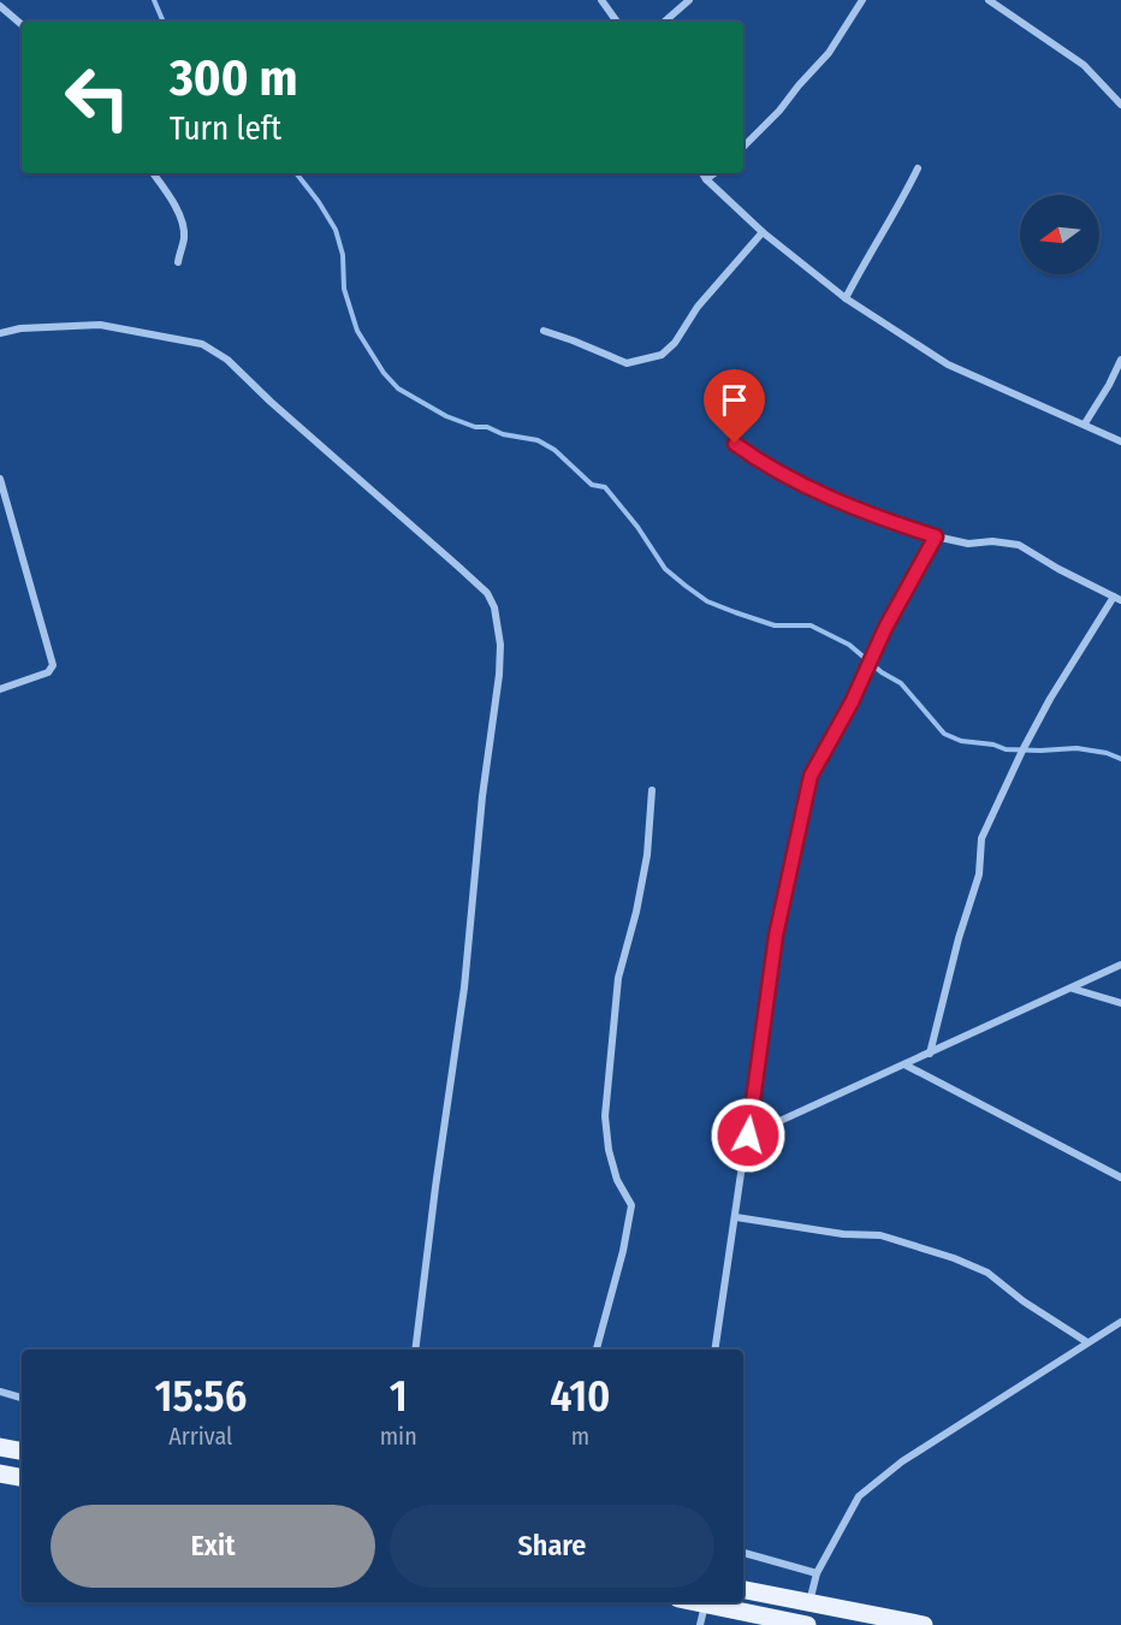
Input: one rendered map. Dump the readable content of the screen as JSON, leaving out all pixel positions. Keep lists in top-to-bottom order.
{
  "north": "left",
  "page": {
    "turn": ["300 m", "Turn left"],
    "eta": [
      "15:56",
      "Arrival",
      "1",
      "min",
      "410",
      "m"
    ],
    "buttons": ["Exit", "Share"]
  }
}
